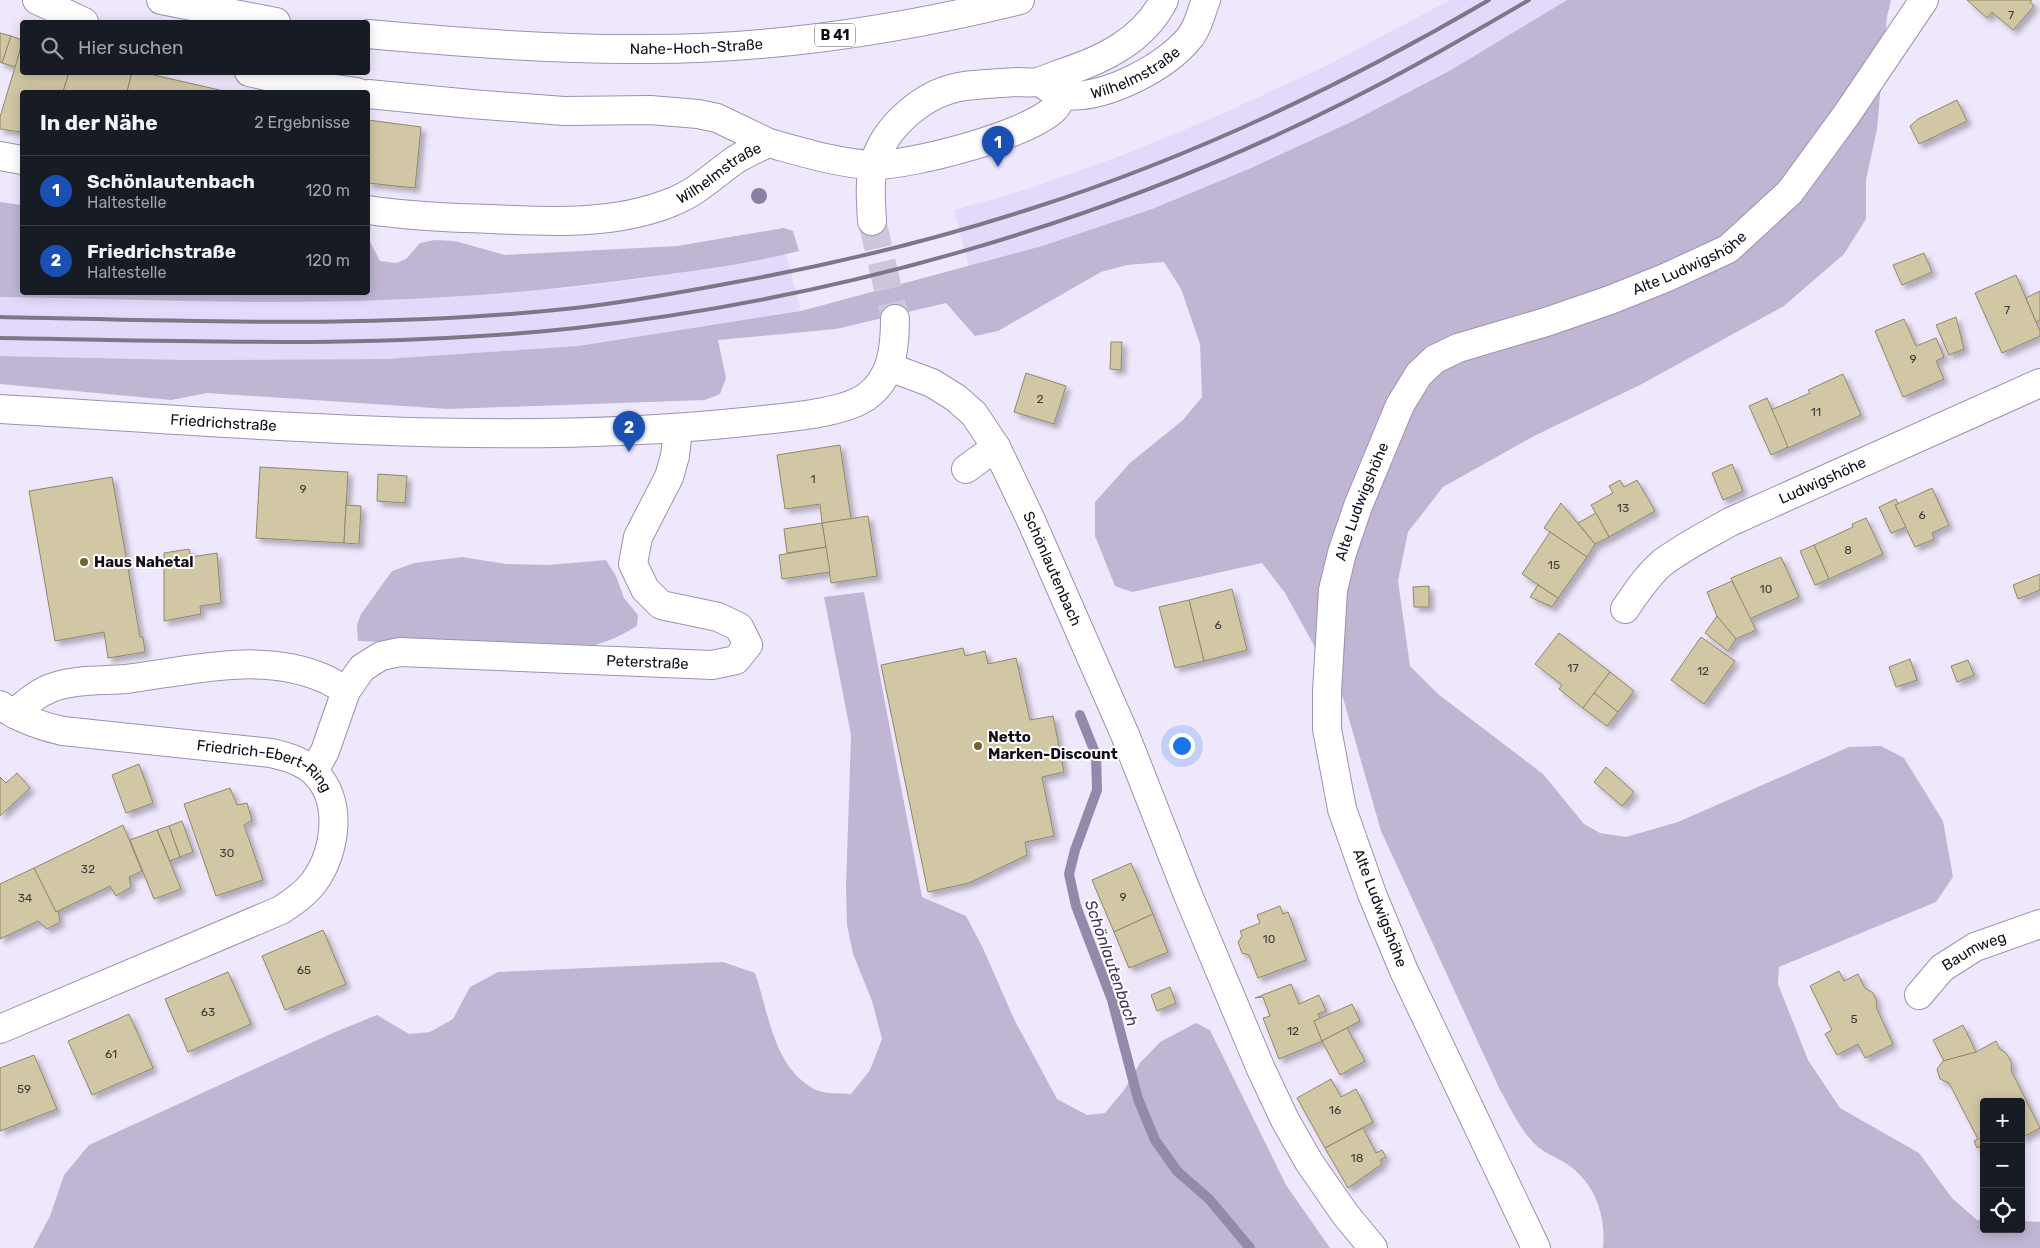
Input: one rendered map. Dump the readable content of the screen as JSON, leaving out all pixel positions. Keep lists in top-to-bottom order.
{
  "streets": {
    "street": [
      "B 41",
      "Nahe-Hoch-Straße",
      "Wilhelmstraße",
      "Alte Ludwigshöhe",
      "Friedrichstraße",
      "Ludwigshöhe",
      "Schönlautenbach",
      "Peterstraße",
      "Friedrich-Ebert-Ring",
      "Baumweg"
    ]
  },
  "crossings": [
    ["Friedrichstraße", "Schönlautenbach"],
    ["Friedrichstraße", "Peterstraße"],
    ["Peterstraße", "Friedrich-Ebert-Ring"]
  ],
  "water": ["Schönlautenbach"],
  "places": ["Haus Nahetal", "Netto Marken-Discount"],
  "house_numbers": [
    "7",
    "7",
    "9",
    "2",
    "11",
    "1",
    "9",
    "13",
    "6",
    "8",
    "15",
    "10",
    "6",
    "17",
    "12",
    "30",
    "32",
    "9",
    "34",
    "10",
    "65",
    "63",
    "5",
    "12",
    "61",
    "59",
    "16",
    "18"
  ],
  "page": {
    "search": "Hier suchen",
    "heading": ["In der Nähe", "2 Ergebnisse"],
    "pins": ["1", "2"],
    "list": [
      {
        "mark": "1",
        "name": "Schönlautenbach",
        "note": "Haltestelle",
        "value": "120 m"
      },
      {
        "mark": "2",
        "name": "Friedrichstraße",
        "note": "Haltestelle",
        "value": "120 m"
      }
    ],
    "map_buttons": ["+", "−"]
  }
}
